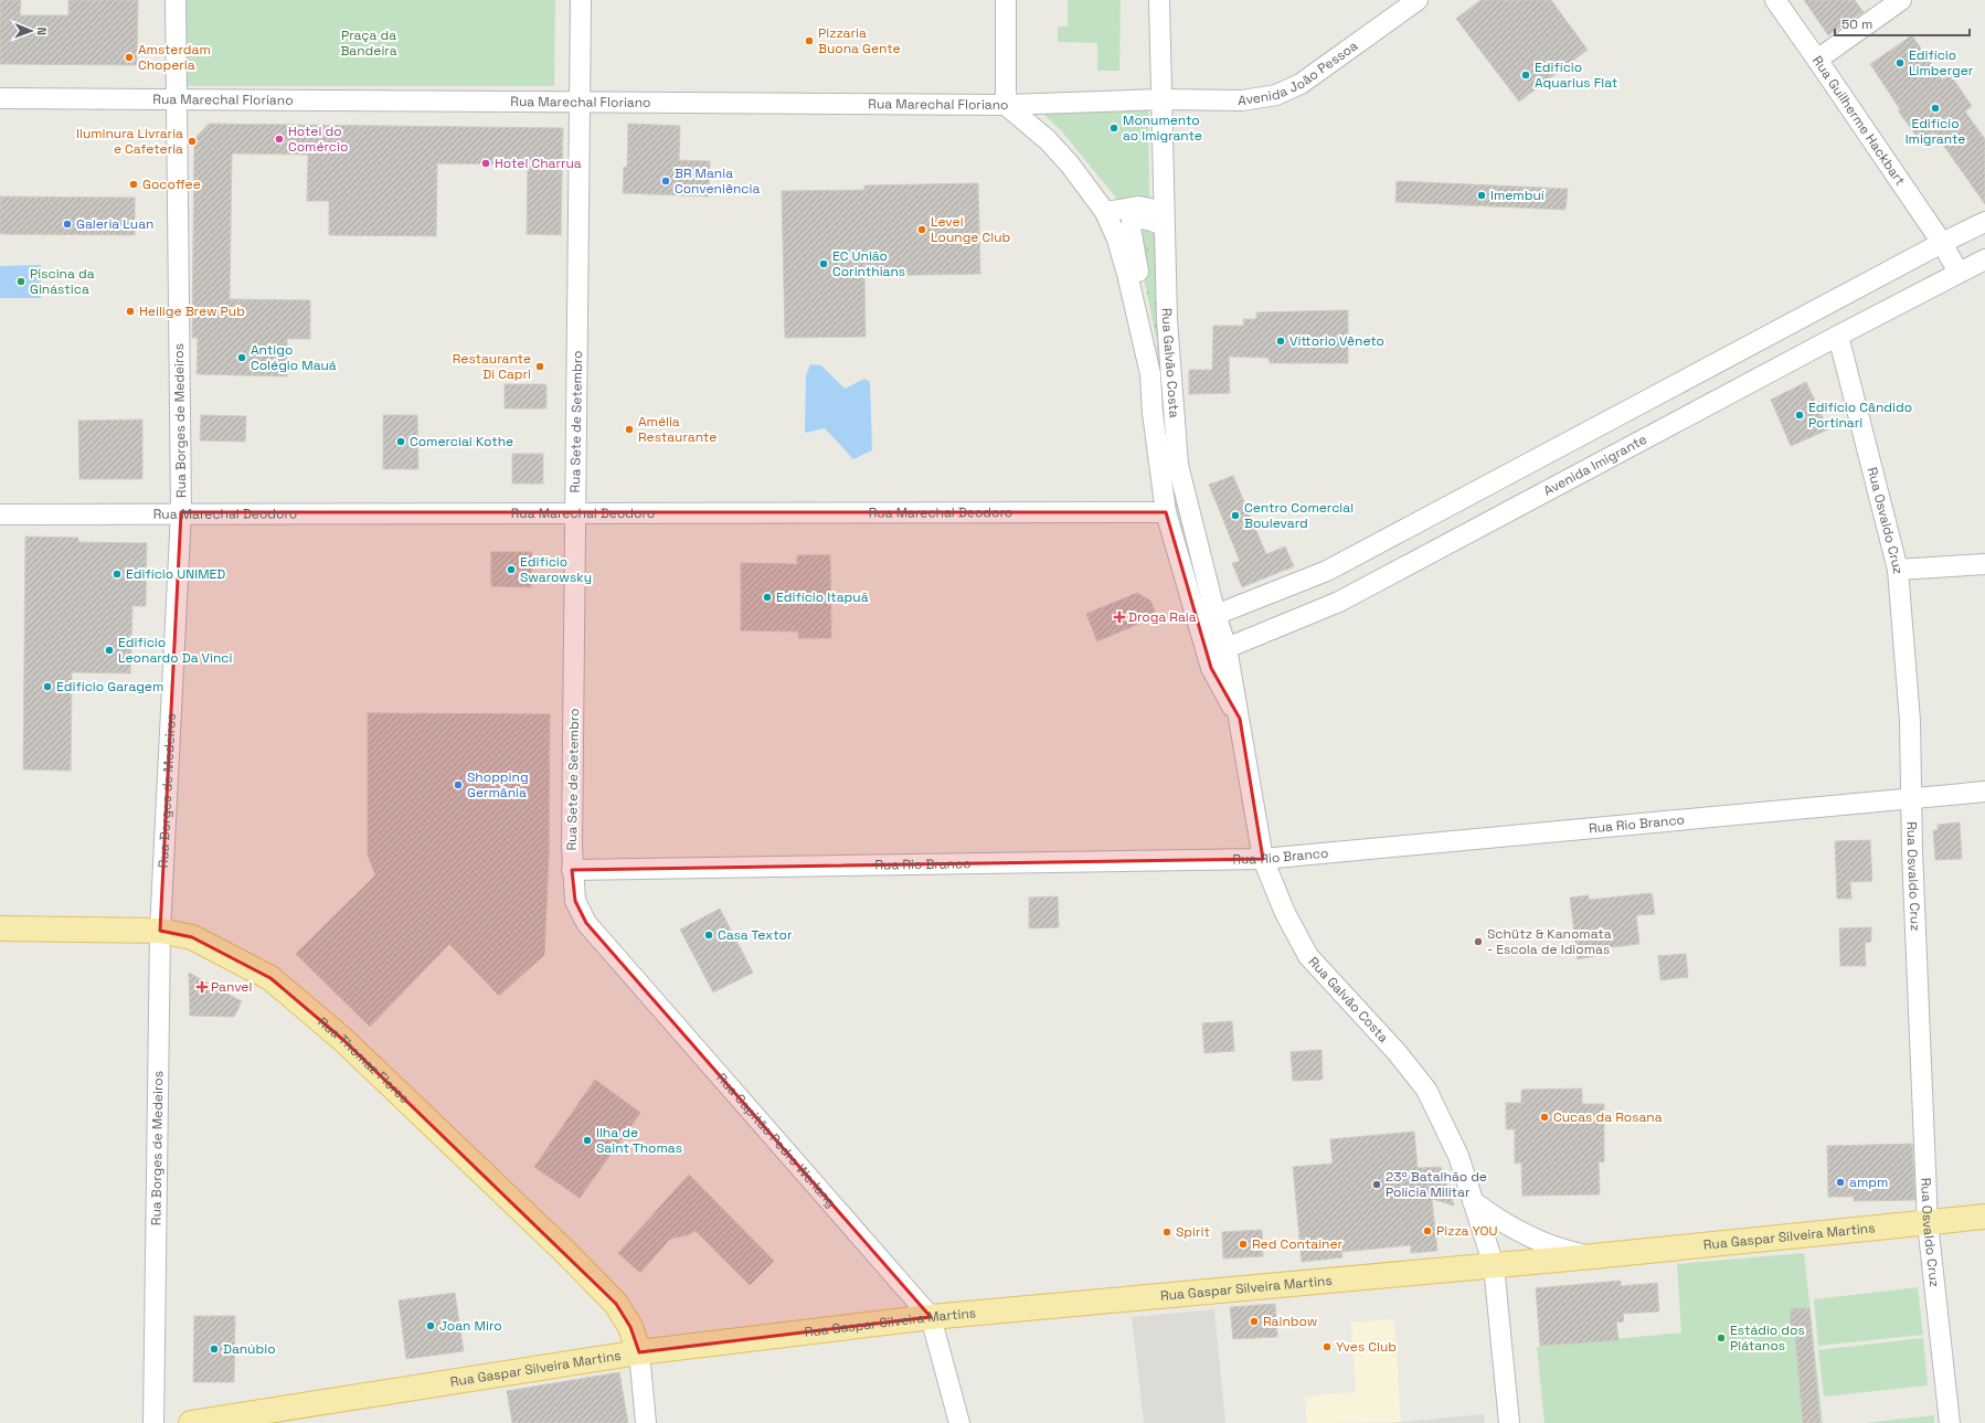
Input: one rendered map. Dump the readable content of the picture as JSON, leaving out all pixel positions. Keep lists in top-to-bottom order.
{
  "streets": {
    "main road": ["Rua Thomaz Flores", "Rua Gaspar Silveira Martins"],
    "street": [
      "Avenida João Pessoa",
      "Rua Marechal Floriano",
      "Rua Guilherme Hackbart",
      "Rua Galvão Costa",
      "Rua Borges de Medeiros",
      "Rua Sete de Setembro",
      "Avenida Imigrante",
      "Rua Marechal Deodoro",
      "Rua Osvaldo Cruz",
      "Rua Rio Branco",
      "Rua Capitão Pedro Werlang"
    ]
  },
  "crossings": [
    ["Avenida João Pessoa", "Rua Marechal Floriano"],
    ["Avenida João Pessoa", "Rua Galvão Costa"],
    ["Rua Marechal Floriano", "Rua Galvão Costa"],
    ["Rua Marechal Floriano", "Rua Borges de Medeiros"],
    ["Rua Marechal Floriano", "Rua Sete de Setembro"],
    ["Rua Galvão Costa", "Avenida Imigrante"],
    ["Rua Galvão Costa", "Rua Marechal Deodoro"],
    ["Rua Galvão Costa", "Rua Rio Branco"],
    ["Rua Galvão Costa", "Rua Gaspar Silveira Martins"],
    ["Rua Borges de Medeiros", "Rua Marechal Deodoro"],
    ["Rua Borges de Medeiros", "Rua Thomaz Flores"],
    ["Rua Sete de Setembro", "Rua Marechal Deodoro"],
    ["Rua Sete de Setembro", "Rua Rio Branco"],
    ["Rua Sete de Setembro", "Rua Capitão Pedro Werlang"],
    ["Avenida Imigrante", "Rua Osvaldo Cruz"],
    ["Rua Osvaldo Cruz", "Rua Rio Branco"],
    ["Rua Osvaldo Cruz", "Rua Gaspar Silveira Martins"],
    ["Rua Rio Branco", "Rua Capitão Pedro Werlang"],
    ["Rua Thomaz Flores", "Rua Gaspar Silveira Martins"],
    ["Rua Capitão Pedro Werlang", "Rua Gaspar Silveira Martins"]
  ],
  "parks": ["Praça da Bandeira"],
  "places": {
    "other": [
      "Pizzaria Buona Gente",
      "Amsterdam Choperia",
      "Edifício Limberger",
      "Edifício Aquarius Flat",
      "Edifício Imigrante",
      "Monumento ao Imigrante",
      "Hotel do Comércio",
      "Iluminura Livraria e Cafeteria",
      "Hotel Charrua",
      "BR Mania Conveniência",
      "Gocoffee",
      "Imembuí",
      "Galeria Luan",
      "Level Lounge Club",
      "EC União Corinthians",
      "Piscina da Ginástica",
      "Heilige Brew Pub",
      "Vittorio Vêneto",
      "Antigo Colégio Mauá",
      "Restaurante Di Capri",
      "Edifício Cândido Portinari",
      "Amélia Restaurante",
      "Comercial Kothe",
      "Centro Comercial Boulevard",
      "Edifício Swarowsky",
      "Edifício UNIMED",
      "Edifício Itapuã",
      "Edifício Leonardo Da Vinci",
      "Edifício Garagem",
      "Shopping Germânia",
      "Casa Textor",
      "Schütz & Kanomata - Escola de Idiomas",
      "Cucas da Rosana",
      "Ilha de Saint Thomas",
      "ampm",
      "23º Batalhão de Polícia Militar",
      "Pizza YOU",
      "Spirit",
      "Red Container",
      "Rainbow",
      "Joan Miro",
      "Estádio dos Plátanos",
      "Yves Club",
      "Danúbio"
    ],
    "health": ["Droga Raia", "Panvel"]
  },
  "scale_bar": "50 m",
  "north": "right"
}
